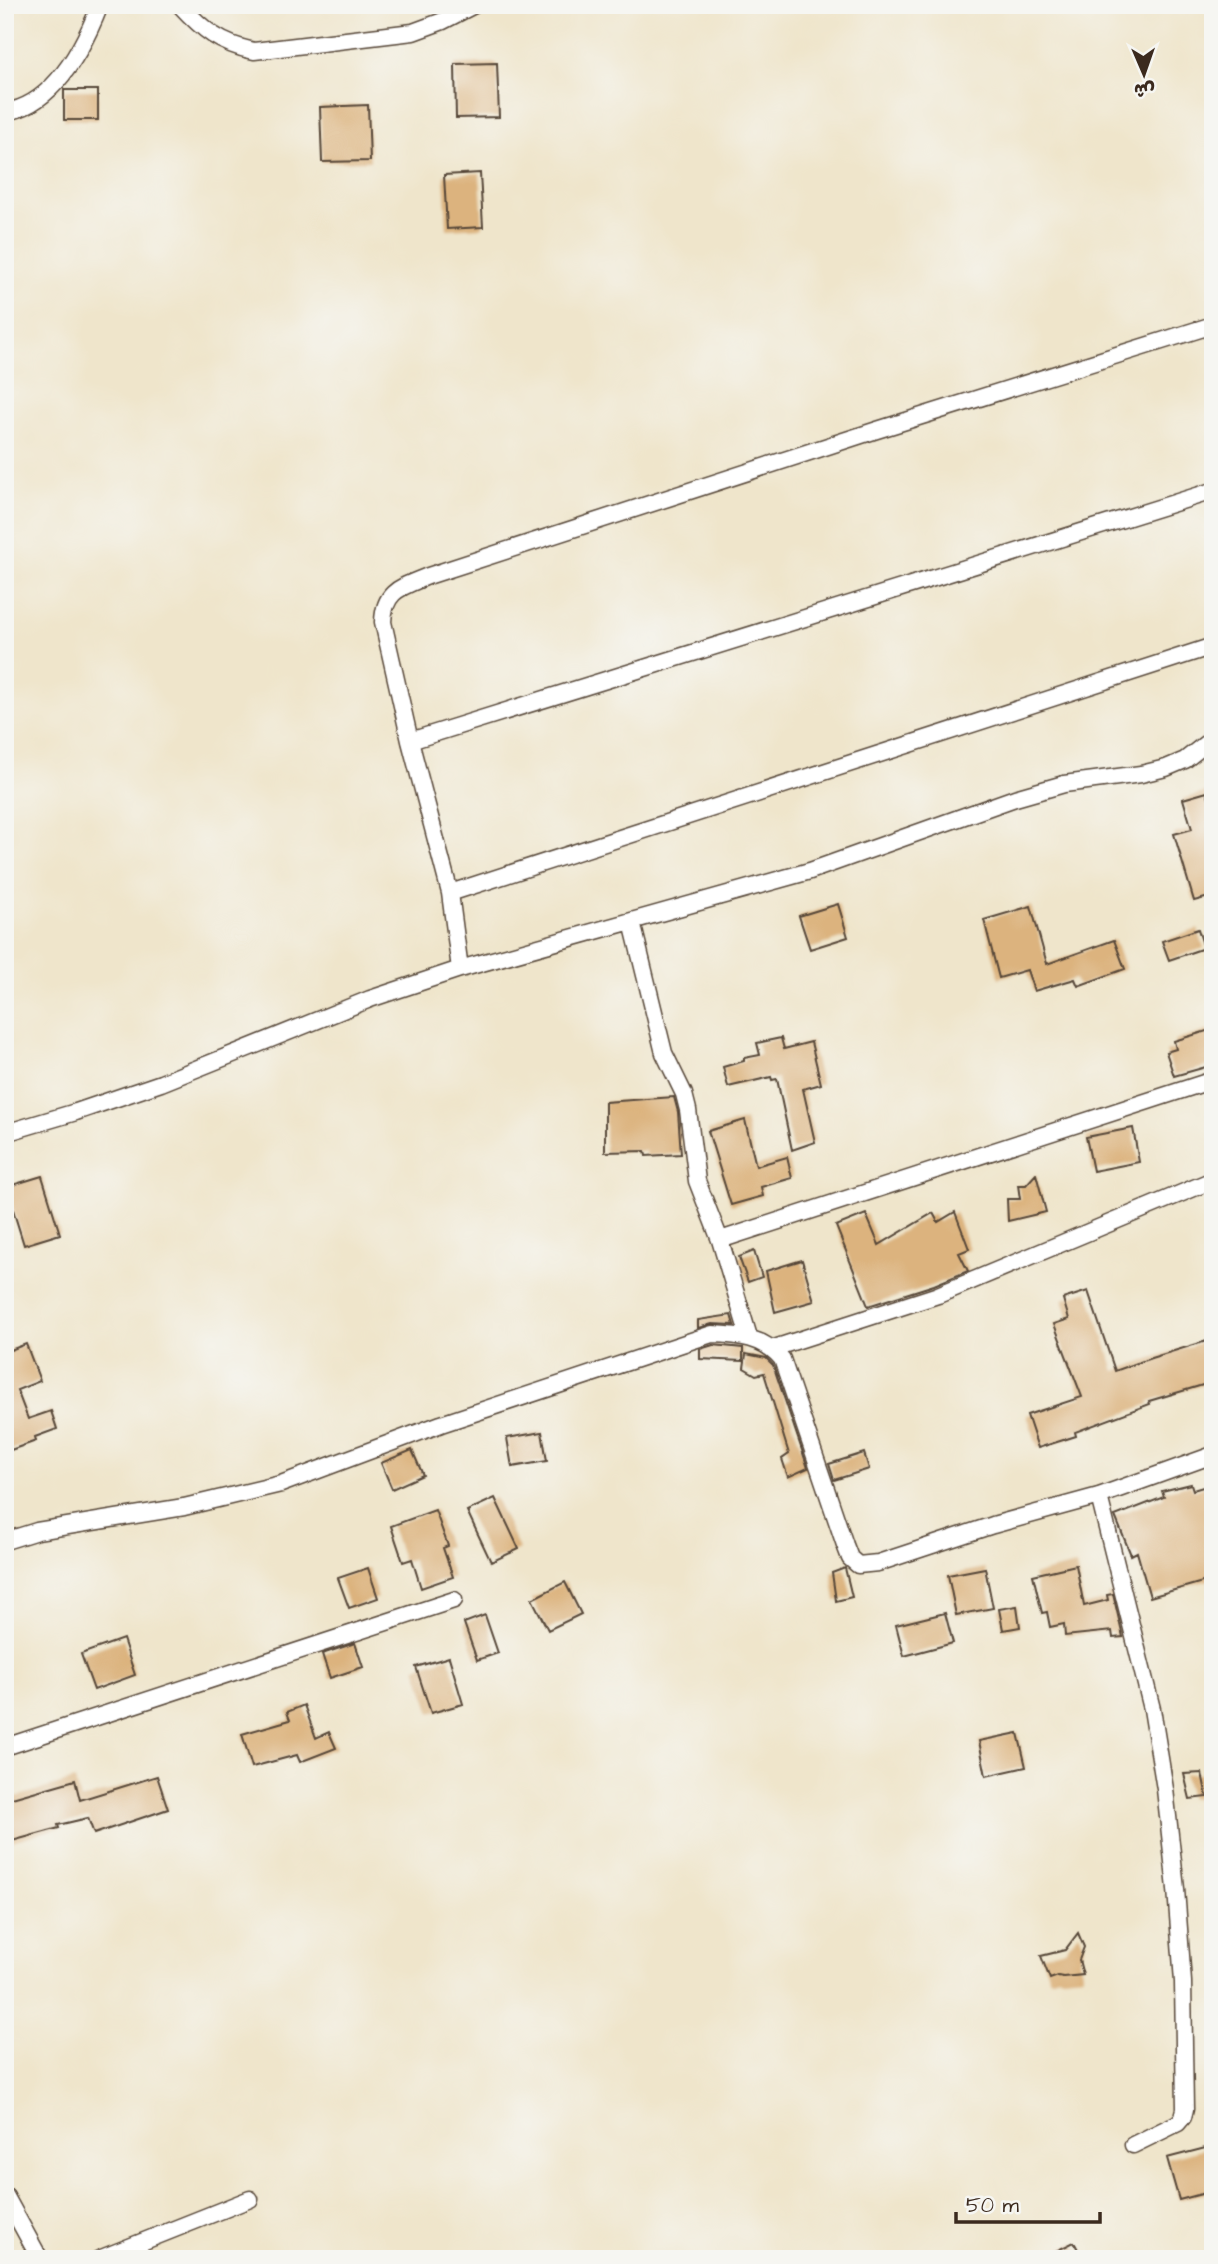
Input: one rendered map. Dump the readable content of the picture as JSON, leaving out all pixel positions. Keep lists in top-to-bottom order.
{
  "scale_bar": "50 m",
  "north": "bottom"
}
